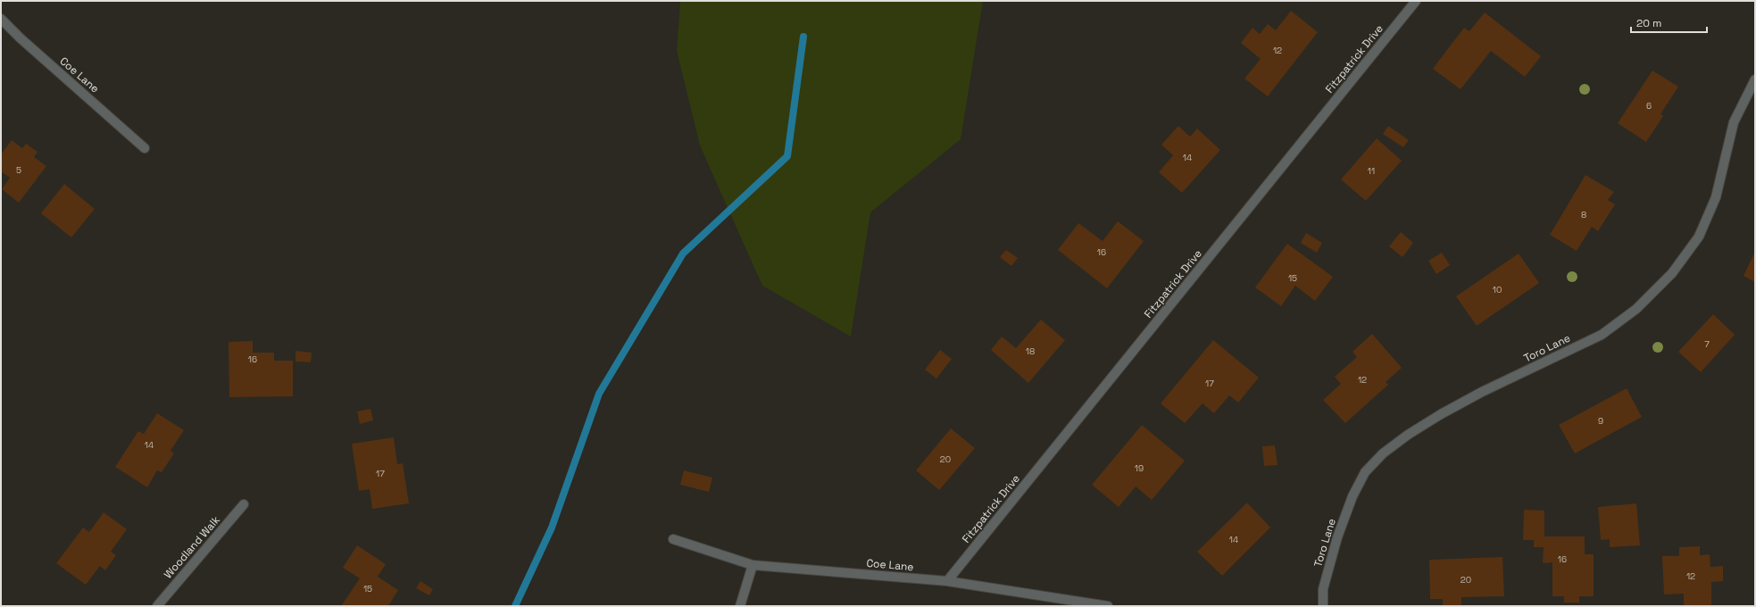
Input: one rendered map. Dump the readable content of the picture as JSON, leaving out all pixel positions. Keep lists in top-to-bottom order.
{
  "streets": {
    "street": [
      "Fitzpatrick Drive",
      "Coe Lane",
      "Toro Lane",
      "Woodland Walk"
    ]
  },
  "crossings": [
    ["Fitzpatrick Drive", "Coe Lane"]
  ],
  "house_numbers": [
    "12",
    "6",
    "14",
    "5",
    "11",
    "8",
    "16",
    "15",
    "10",
    "7",
    "18",
    "16",
    "12",
    "17",
    "9",
    "14",
    "20",
    "19",
    "17",
    "14",
    "16",
    "12",
    "20",
    "15"
  ],
  "scale_bar": "20 m"
}
